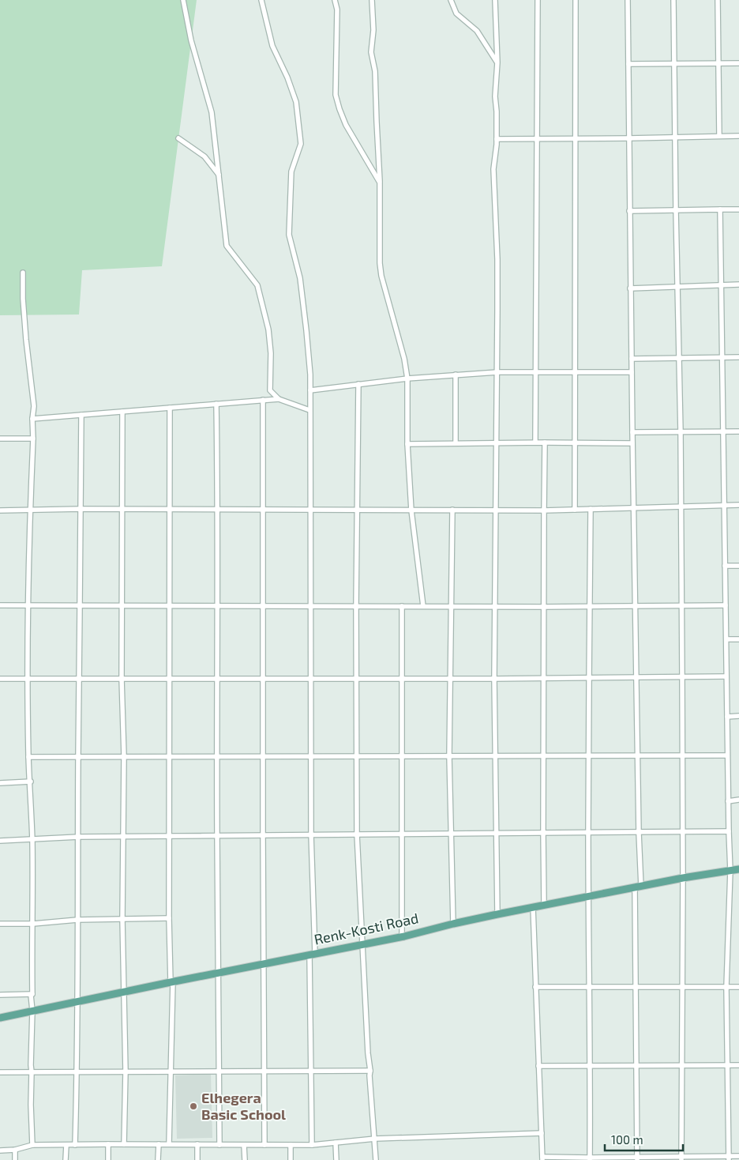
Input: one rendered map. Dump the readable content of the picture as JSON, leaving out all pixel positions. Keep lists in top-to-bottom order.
{
  "streets": {
    "main road": ["Renk-Kosti Road"]
  },
  "places": ["Elhegera Basic School"],
  "scale_bar": "100 m"
}
